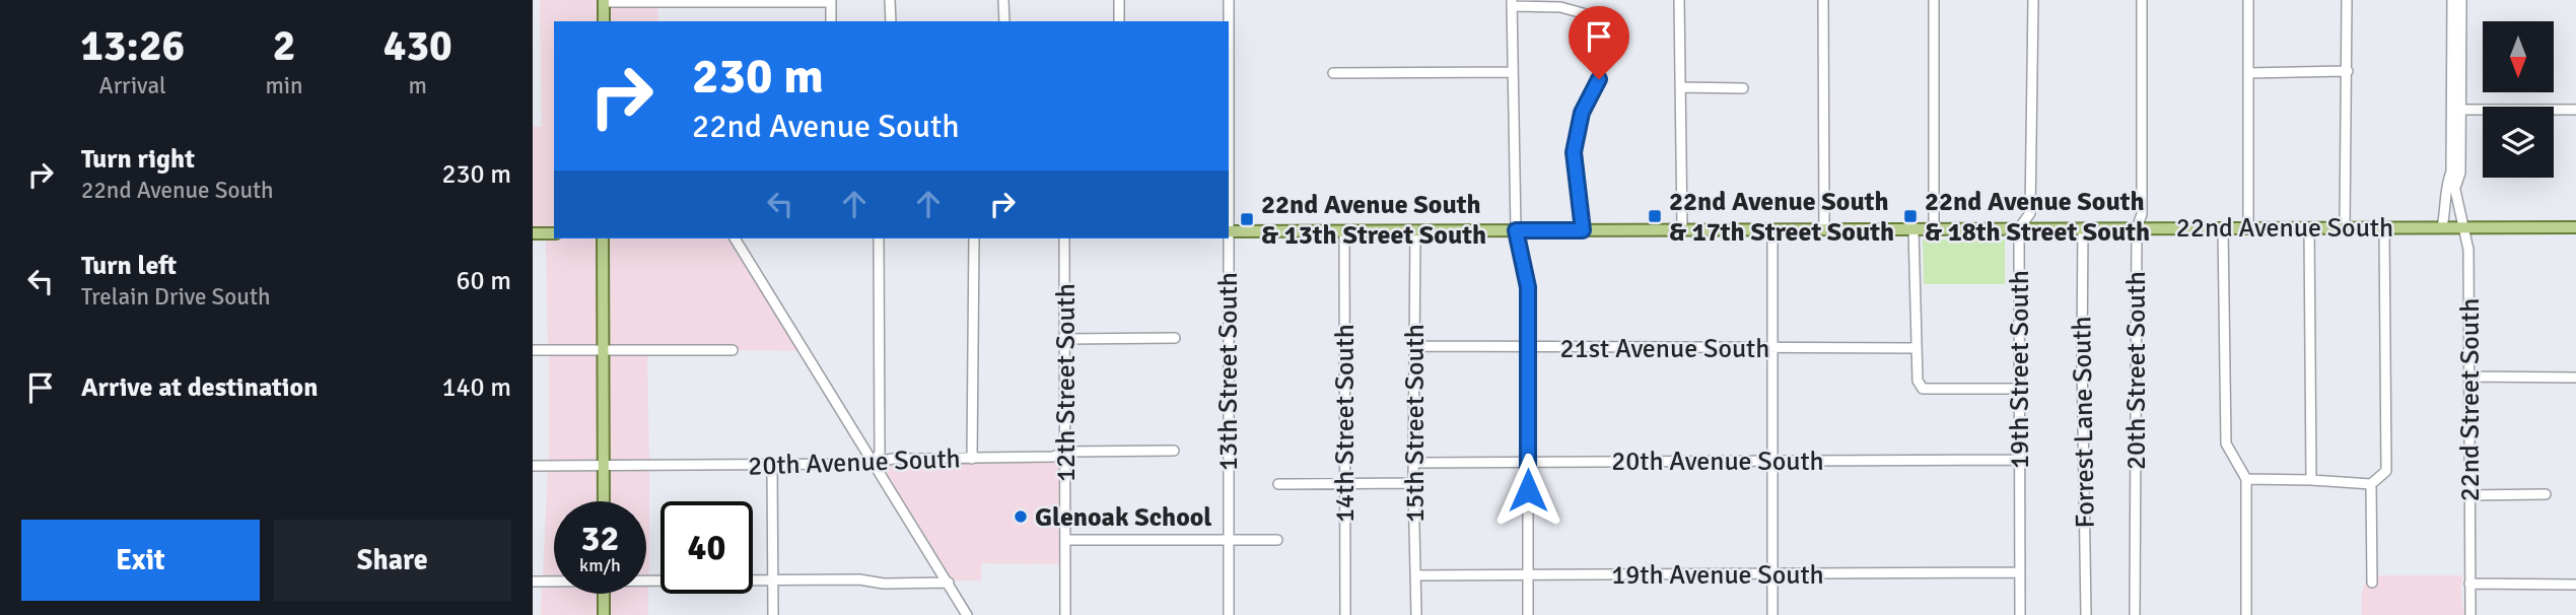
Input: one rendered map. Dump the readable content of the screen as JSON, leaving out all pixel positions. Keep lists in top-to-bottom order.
{
  "streets": {
    "main road": ["22nd Avenue South"],
    "street": [
      "21st Avenue South",
      "19th Street South",
      "20th Street South",
      "13th Street South",
      "12th Street South",
      "22nd Street South",
      "Forrest Lane South",
      "14th Street South",
      "15th Street South",
      "20th Avenue South",
      "19th Avenue South"
    ]
  },
  "crossings": [
    ["22nd Avenue South", "19th Street South"],
    ["22nd Avenue South", "20th Street South"],
    ["22nd Avenue South", "22nd Street South"],
    ["22nd Avenue South", "Forrest Lane South"],
    ["22nd Avenue South", "14th Street South"],
    ["22nd Avenue South", "15th Street South"],
    ["21st Avenue South", "15th Street South"],
    ["19th Street South", "20th Avenue South"],
    ["19th Street South", "19th Avenue South"],
    ["12th Street South", "20th Avenue South"],
    ["15th Street South", "20th Avenue South"],
    ["15th Street South", "19th Avenue South"]
  ],
  "places": {
    "transit": ["22nd Avenue South & 17th Street South", "22nd Avenue South & 18th Street South", "22nd Avenue South & 13th Street South"],
    "other": ["Glenoak School"]
  },
  "north": "bottom",
  "page": {
    "eta": [
      "13:26",
      "Arrival",
      "2",
      "min",
      "430",
      "m"
    ],
    "turn": ["230 m", "22nd Avenue South"],
    "list": [
      {
        "name": "Turn right",
        "note": "22nd Avenue South",
        "value": "230 m"
      },
      {
        "name": "Turn left",
        "note": "Trelain Drive South",
        "value": "60 m"
      },
      {
        "name": "Arrive at destination",
        "value": "140 m"
      }
    ],
    "speed": "32 km/h",
    "limit": "40",
    "buttons": ["Exit", "Share"]
  }
}
